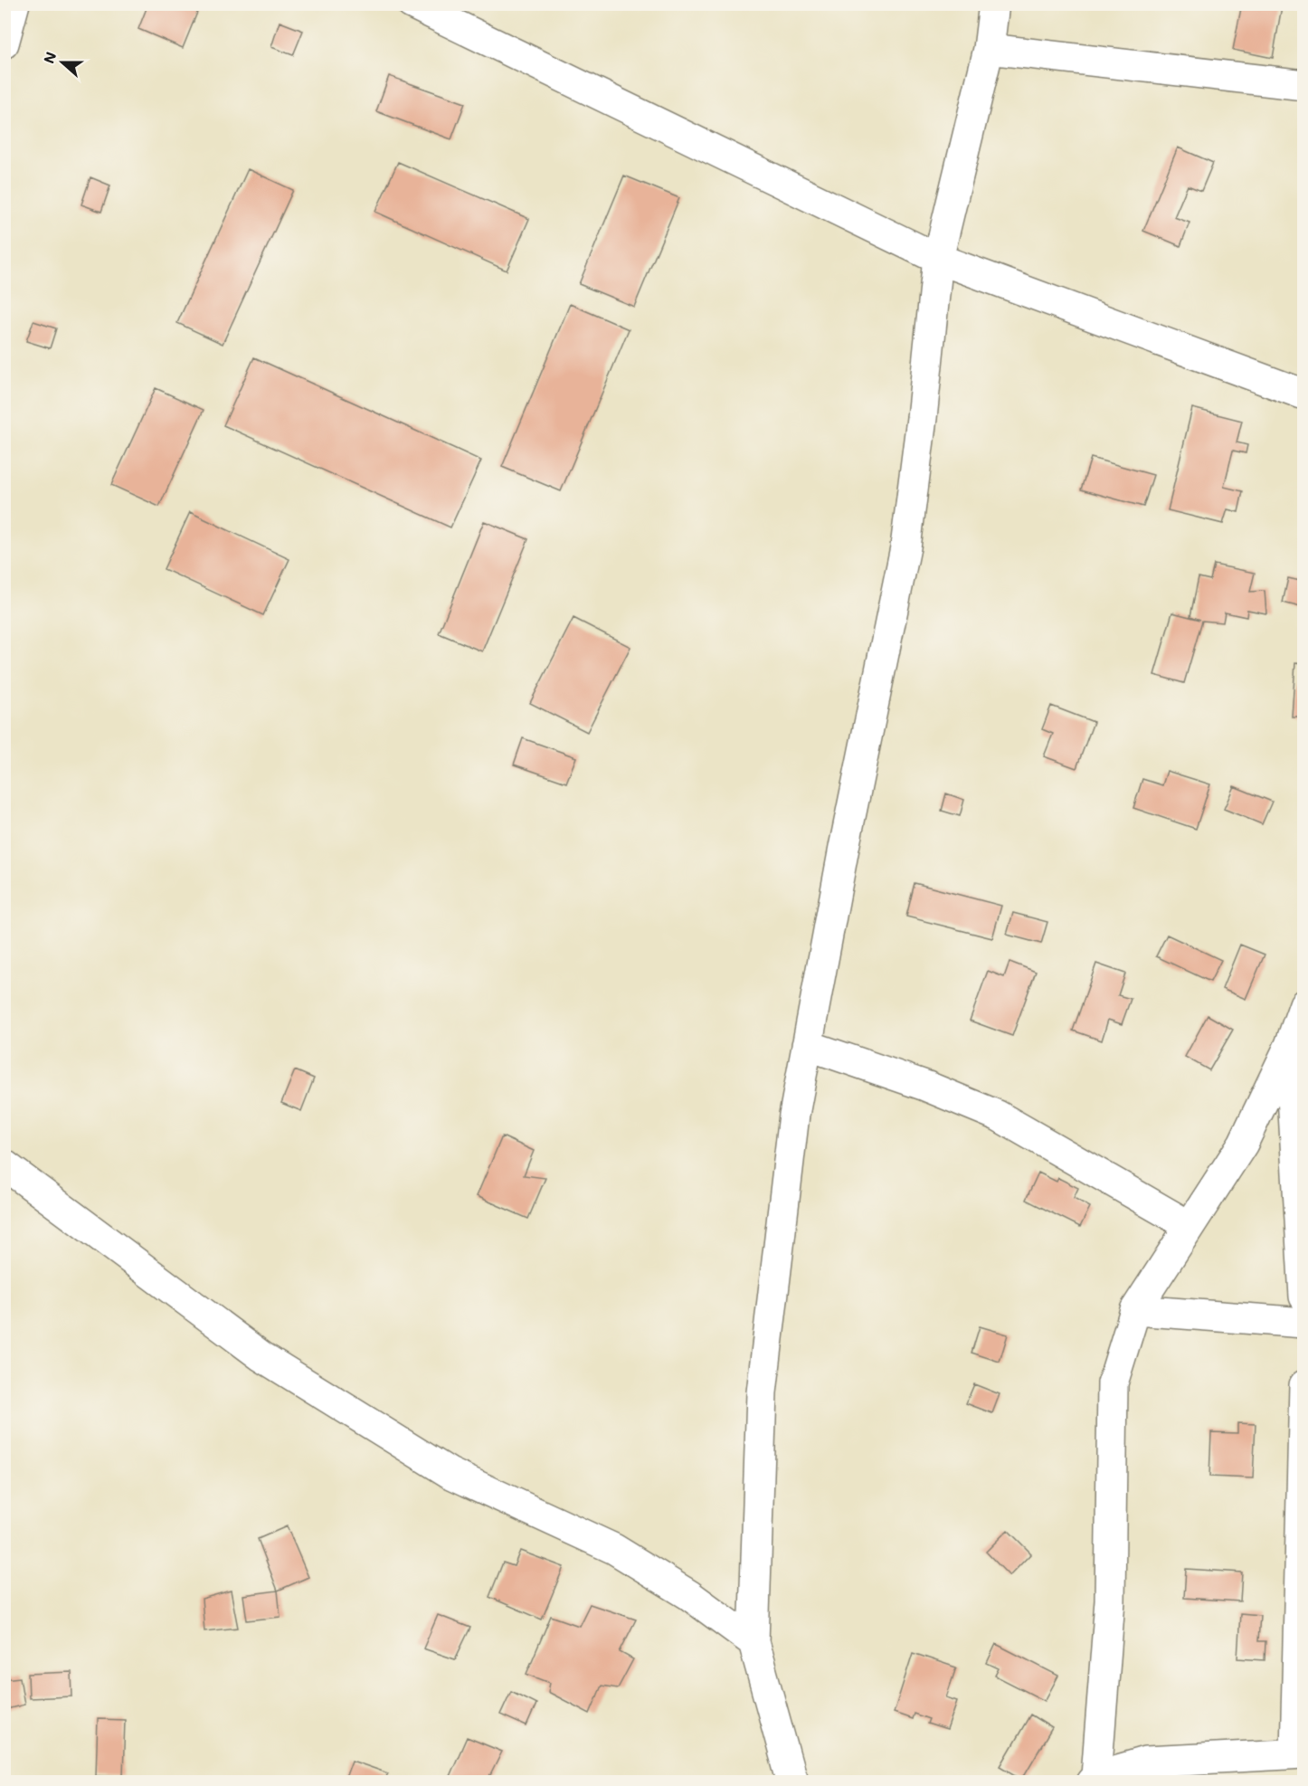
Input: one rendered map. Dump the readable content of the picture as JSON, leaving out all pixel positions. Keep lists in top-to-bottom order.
{
  "north": "left"
}
